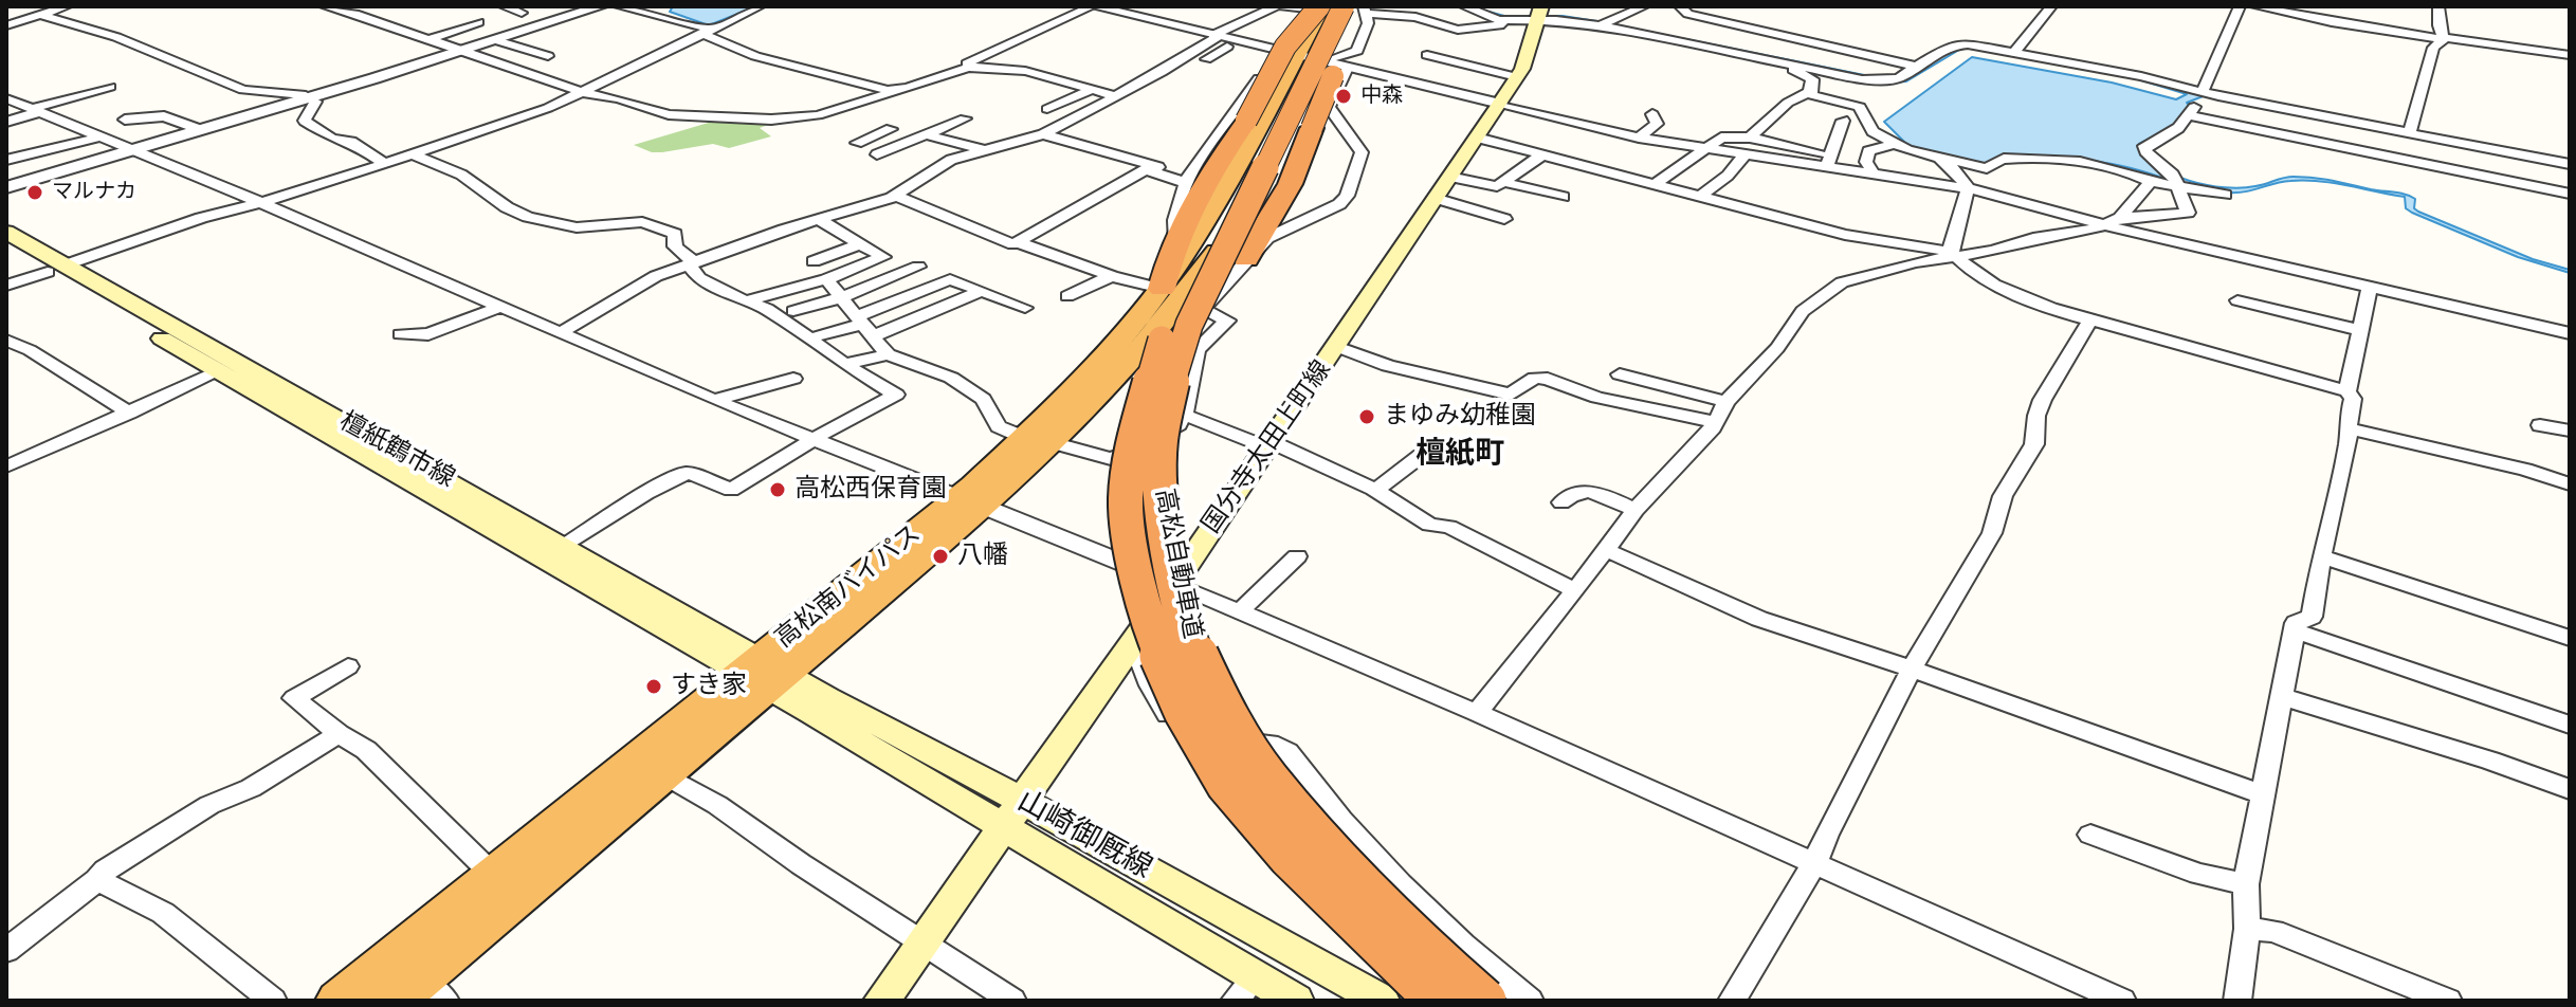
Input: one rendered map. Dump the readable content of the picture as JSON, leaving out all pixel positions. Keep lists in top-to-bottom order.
{
  "streets": {
    "highway": ["高松自動車道", "高松南バイパス"],
    "main road": ["国分寺太田上町線", "檀紙鶴市線", "山崎御厩線"]
  },
  "crossings": [
    ["国分寺太田上町線", "山崎御厩線"],
    ["檀紙鶴市線", "高松南バイパス"],
    ["檀紙鶴市線", "山崎御厩線"],
    ["高松自動車道", "高松南バイパス"],
    ["高松南バイパス", "山崎御厩線"]
  ],
  "districts": ["檀紙町"],
  "places": [
    "中森",
    "マルナカ",
    "まゆみ幼稚園",
    "高松西保育園",
    "八幡",
    "すき家"
  ]
}
